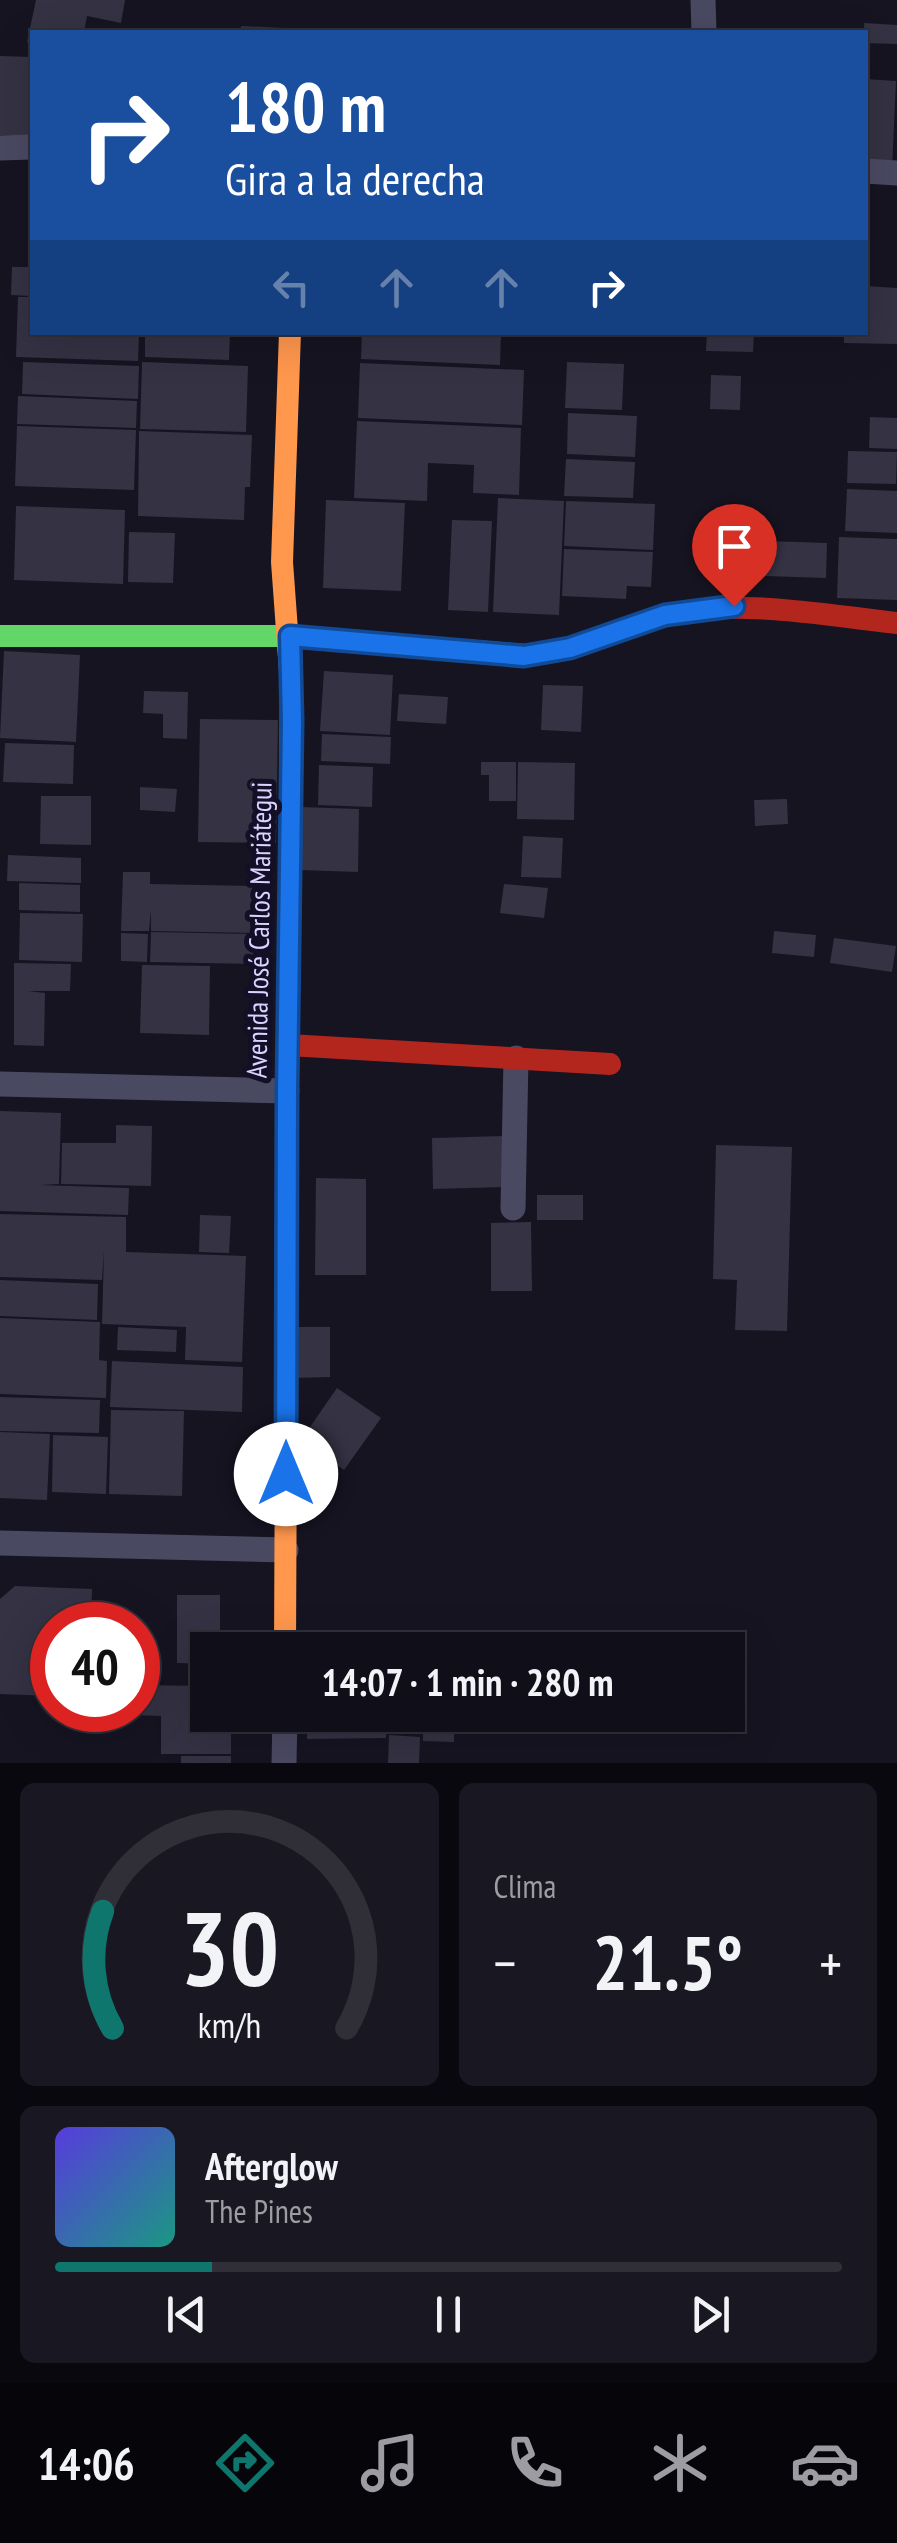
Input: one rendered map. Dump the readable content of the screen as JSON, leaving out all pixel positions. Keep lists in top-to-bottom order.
{
  "streets": {
    "street": ["Avenida José Carlos Mariátegui"]
  },
  "page": {
    "turn": ["180 m", "Gira a la derecha"],
    "limit": "40",
    "trip": "14:07 · 1 min · 280 m",
    "tile": "Clima",
    "heat": ["−", "21.5°", "+"],
    "song": ["Afterglow", "The Pines"],
    "tabs": "14:06",
    "gauge": ["30", "km/h"]
  }
}
